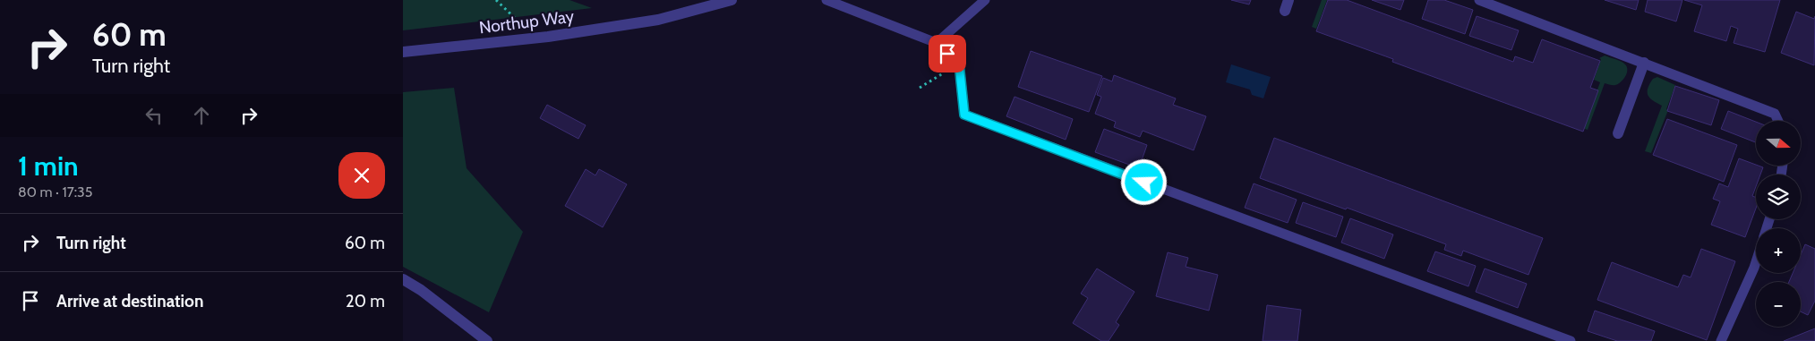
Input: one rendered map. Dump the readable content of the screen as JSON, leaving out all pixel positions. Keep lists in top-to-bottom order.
{
  "streets": {
    "street": ["Northup Way"]
  },
  "north": "right",
  "page": {
    "turn": ["60 m", "Turn right"],
    "map_buttons": ["+", "−"],
    "heading": ["1 min", "80 m · 17:35"],
    "list": [
      {
        "name": "Turn right",
        "value": "60 m"
      },
      {
        "name": "Arrive at destination",
        "value": "20 m"
      }
    ]
  }
}
